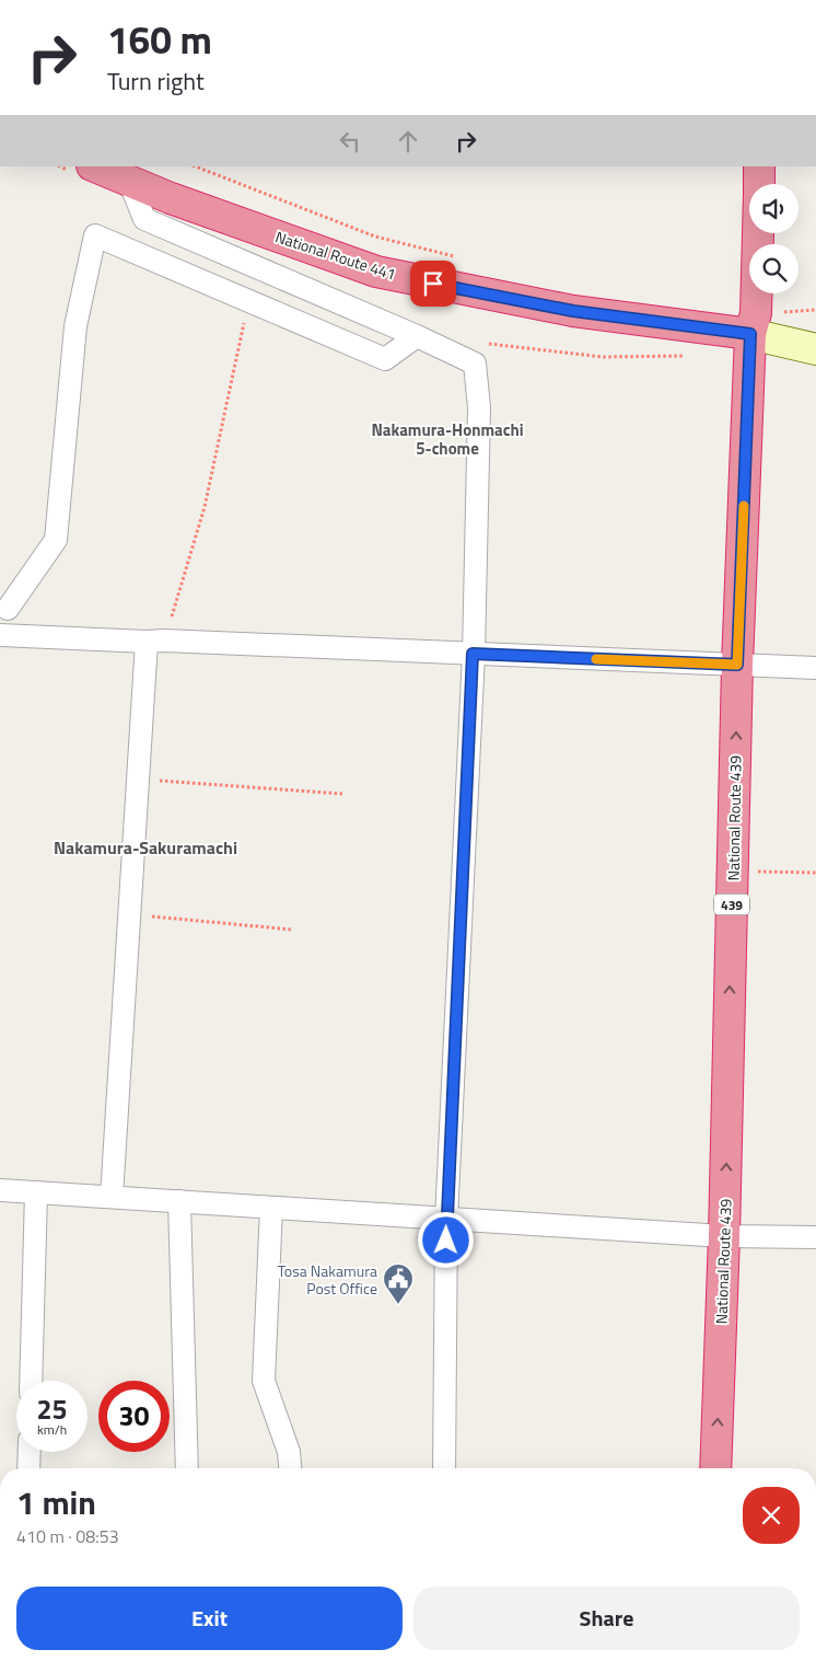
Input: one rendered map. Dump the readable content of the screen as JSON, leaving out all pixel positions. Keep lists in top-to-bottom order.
{
  "streets": {
    "highway": ["National Route 441", "National Route 439", "439"]
  },
  "crossings": [
    ["National Route 441", "National Route 439"]
  ],
  "one_way": ["National Route 439"],
  "districts": ["Nakamura-Honmachi 5-chome", "Nakamura-Sakuramachi"],
  "places": {
    "public building": ["Tosa Nakamura Post Office"]
  },
  "page": {
    "turn": ["160 m", "Turn right"],
    "speed": "25 km/h",
    "limit": "30",
    "heading": ["1 min", "410 m · 08:53"],
    "buttons": ["Exit", "Share"]
  }
}
